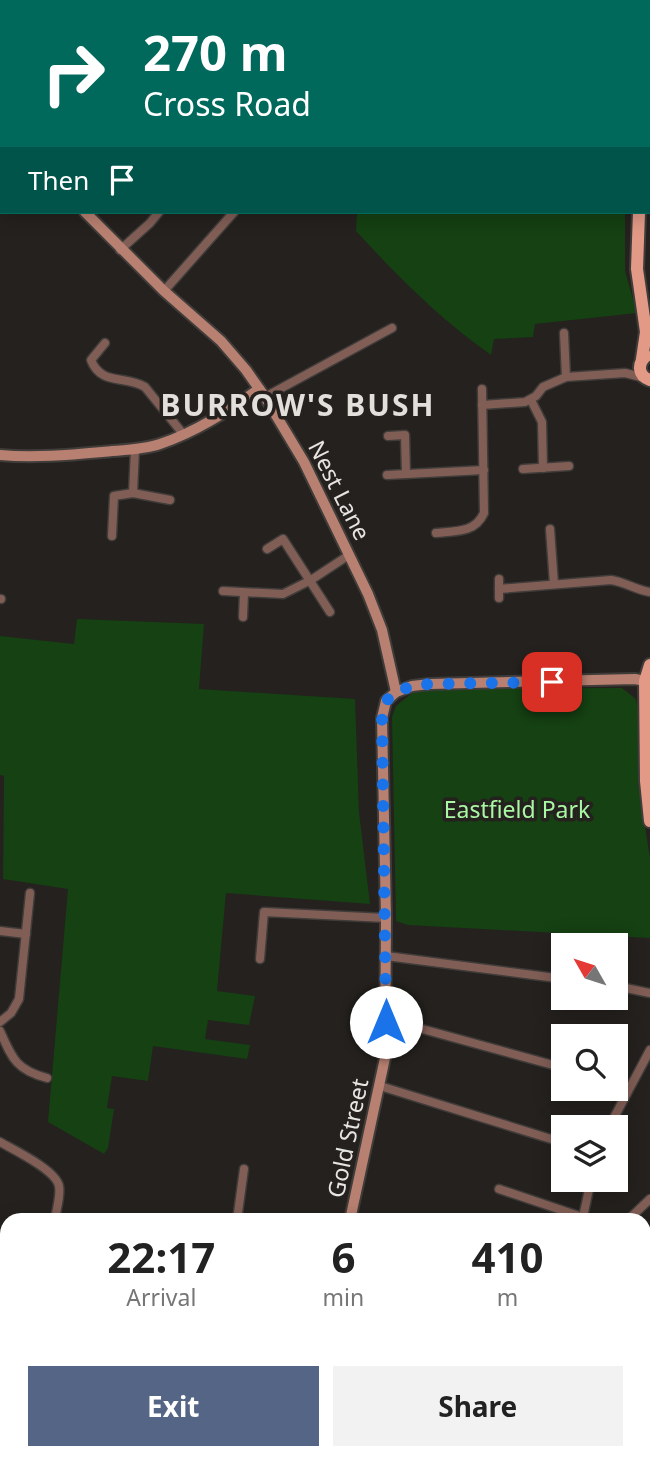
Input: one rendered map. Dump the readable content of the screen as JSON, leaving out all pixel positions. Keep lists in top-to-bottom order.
{
  "streets": {
    "street": ["Nest Lane", "Gold Street"]
  },
  "crossings": [
    ["Nest Lane", "Gold Street"]
  ],
  "districts": ["BURROW'S BUSH"],
  "parks": ["Eastfield Park"],
  "north": "top left",
  "page": {
    "turn": ["270 m", "Cross Road"],
    "then": "Then",
    "eta": [
      "22:17",
      "Arrival",
      "6",
      "min",
      "410",
      "m"
    ],
    "buttons": ["Exit", "Share"]
  }
}
